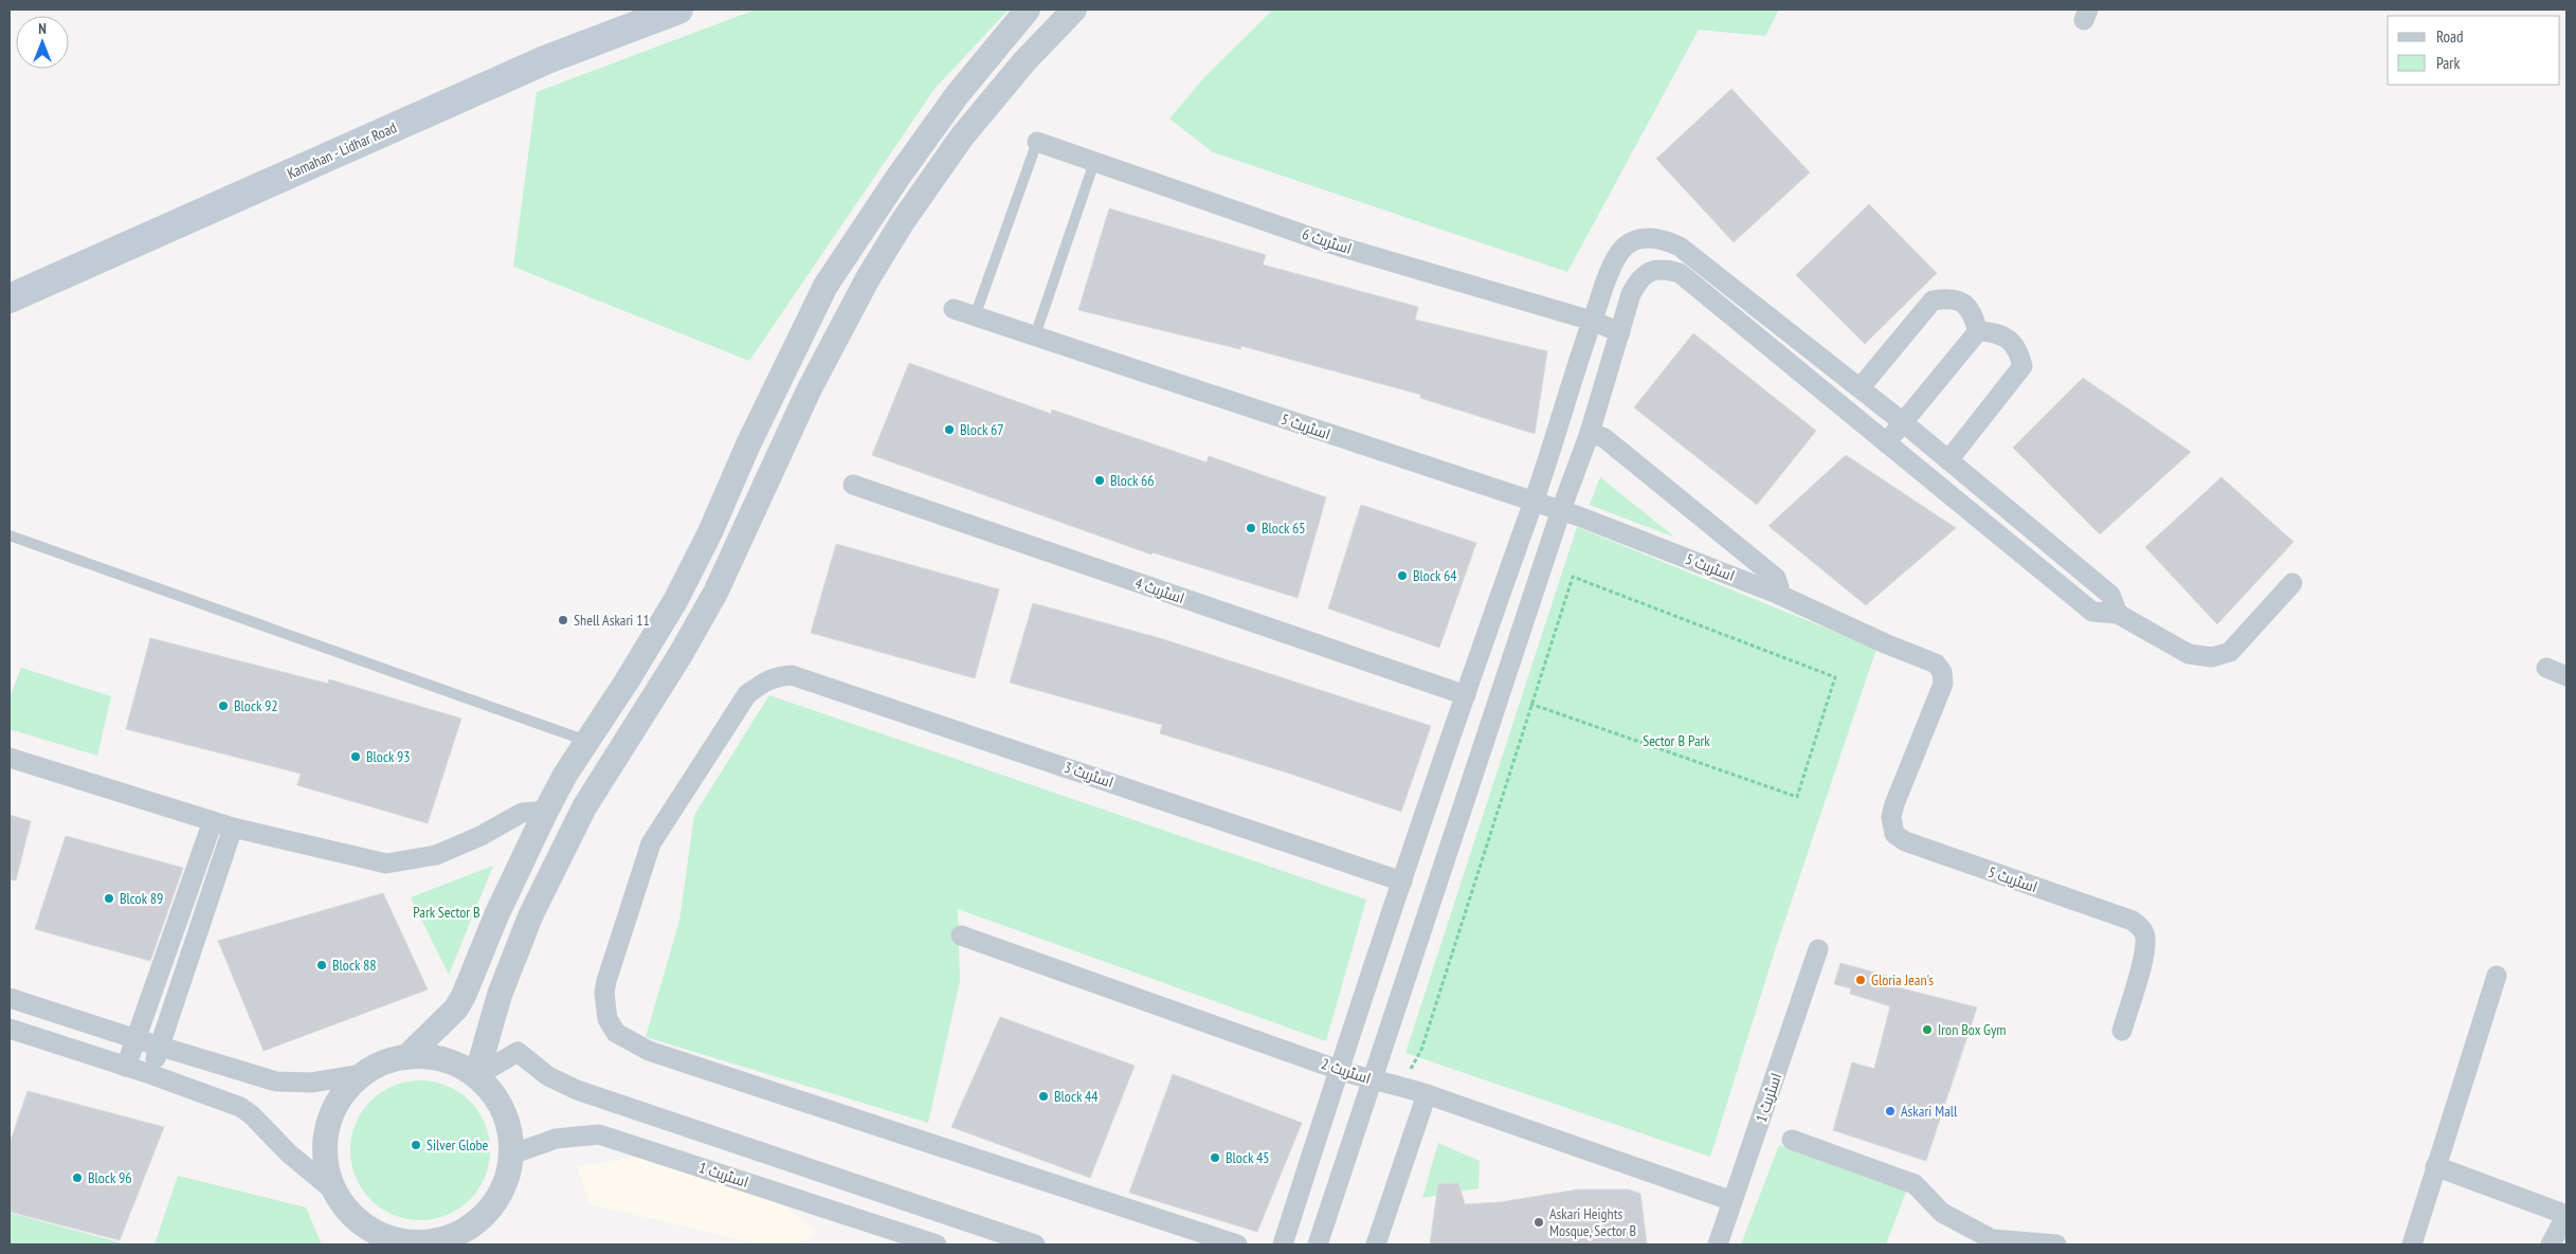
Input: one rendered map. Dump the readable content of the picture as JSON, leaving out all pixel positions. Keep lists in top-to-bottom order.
{
  "streets": {
    "main road": ["Kamahan - Lidhar Road"],
    "street": [
      "اسٹریٹ 6",
      "اسٹریٹ 5",
      "اسٹریٹ 4",
      "اسٹریٹ 3",
      "اسٹریٹ 2",
      "اسٹریٹ 1"
    ]
  },
  "crossings": [
    ["اسٹریٹ 2", "اسٹریٹ 1"]
  ],
  "parks": ["Sector B Park", "Park Sector B"],
  "places": [
    "Block 67",
    "Block 66",
    "Block 65",
    "Block 64",
    "Shell Askari 11",
    "Block 92",
    "Block 93",
    "Blcok 89",
    "Block 88",
    "Gloria Jean's",
    "Iron Box Gym",
    "Block 44",
    "Askari Mall",
    "Silver Globe",
    "Block 45",
    "Block 96",
    "Askari Heights Mosque, Sector B"
  ],
  "legend": ["Road", "Park"],
  "north": "top"
}
